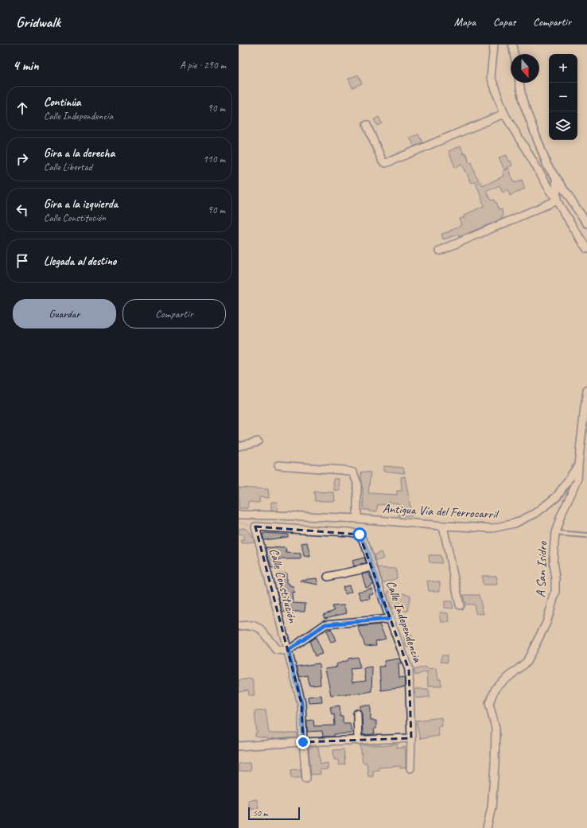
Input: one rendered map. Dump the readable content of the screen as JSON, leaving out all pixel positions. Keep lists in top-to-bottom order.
{
  "streets": {
    "street": [
      "Antigua Vía del Ferrocarril",
      "A San Isidro",
      "Calle Constitución",
      "Calle Independencia"
    ]
  },
  "crossings": [
    ["Antigua Vía del Ferrocarril", "A San Isidro"]
  ],
  "scale_bar": "50 m",
  "north": "bottom",
  "page": {
    "header": "Gridwalk",
    "nav": ["Mapa", "Capas", "Compartir"],
    "heading": ["4 min", "A pie · 290 m"],
    "map_buttons": ["+", "−"],
    "list": [
      ["Continúa", "Calle Independencia", "90 m"],
      ["Gira a la derecha", "Calle Libertad", "110 m"],
      ["Gira a la izquierda", "Calle Constitución", "90 m"],
      "Llegada al destino"
    ],
    "buttons": ["Guardar", "Compartir"],
    "scale": "50 m"
  }
}
